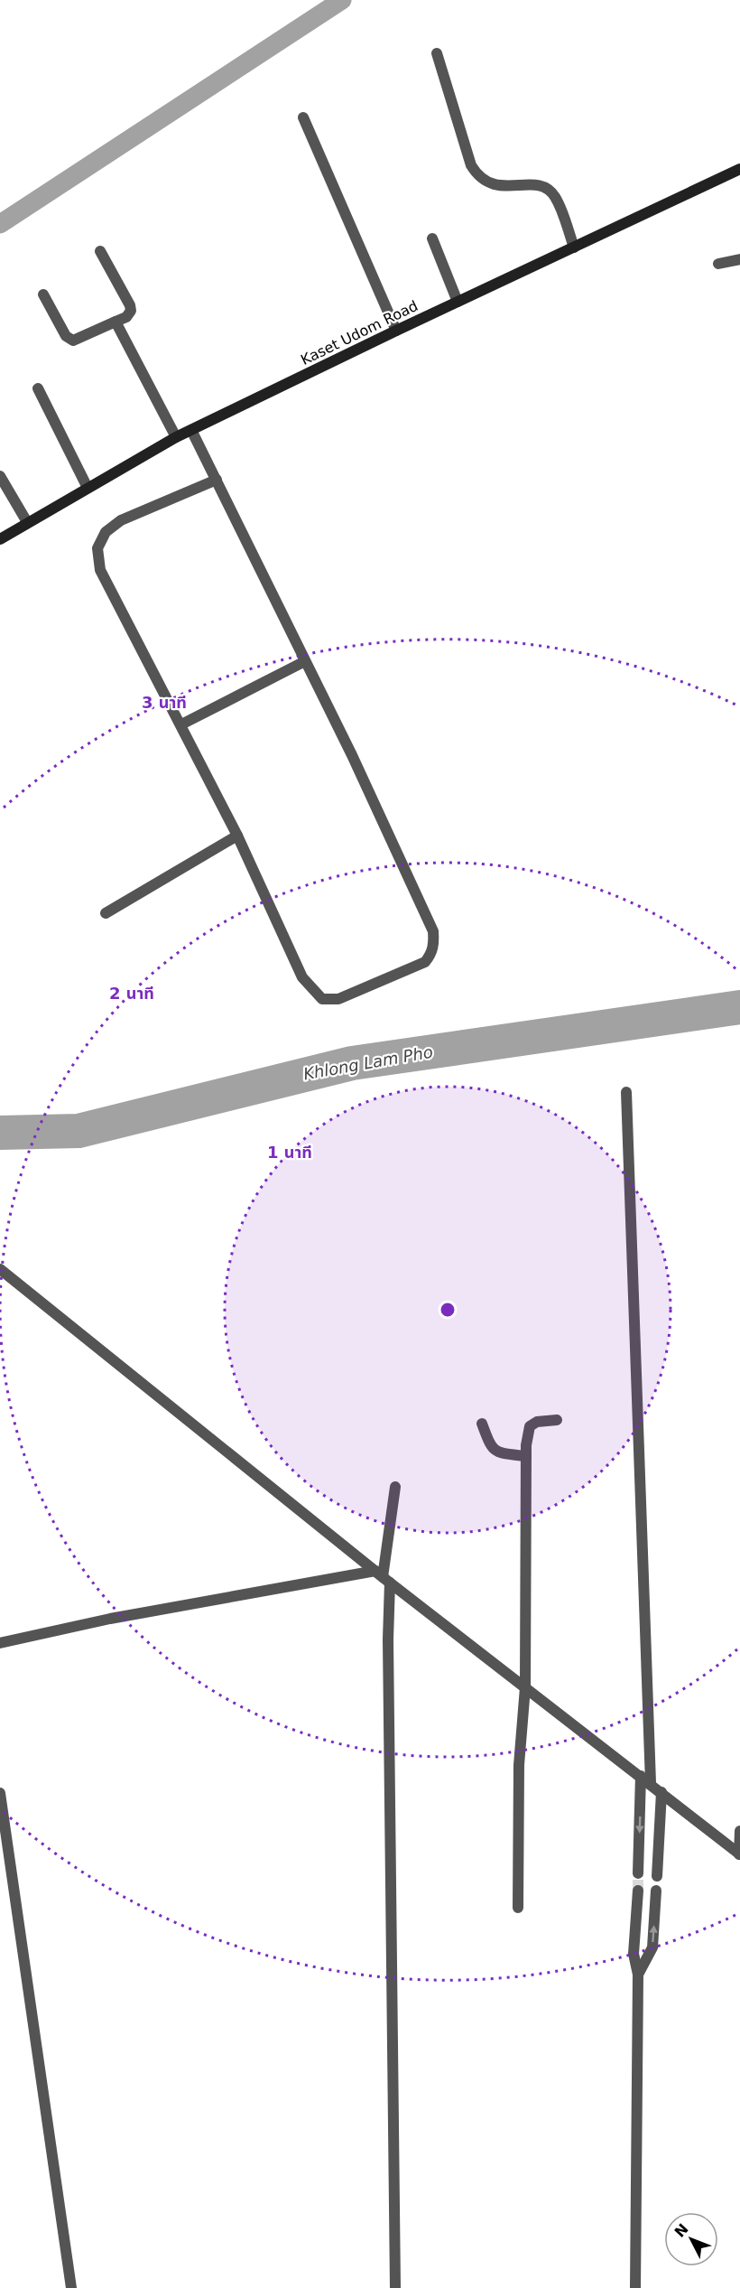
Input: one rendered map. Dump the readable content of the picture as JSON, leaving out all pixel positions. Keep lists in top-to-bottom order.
{
  "streets": {
    "street": ["Kaset Udom Road"]
  },
  "water": ["Khlong Lam Pho"],
  "north": "top left",
  "rings": ["3 นาที", "2 นาที", "1 นาที"]
}
